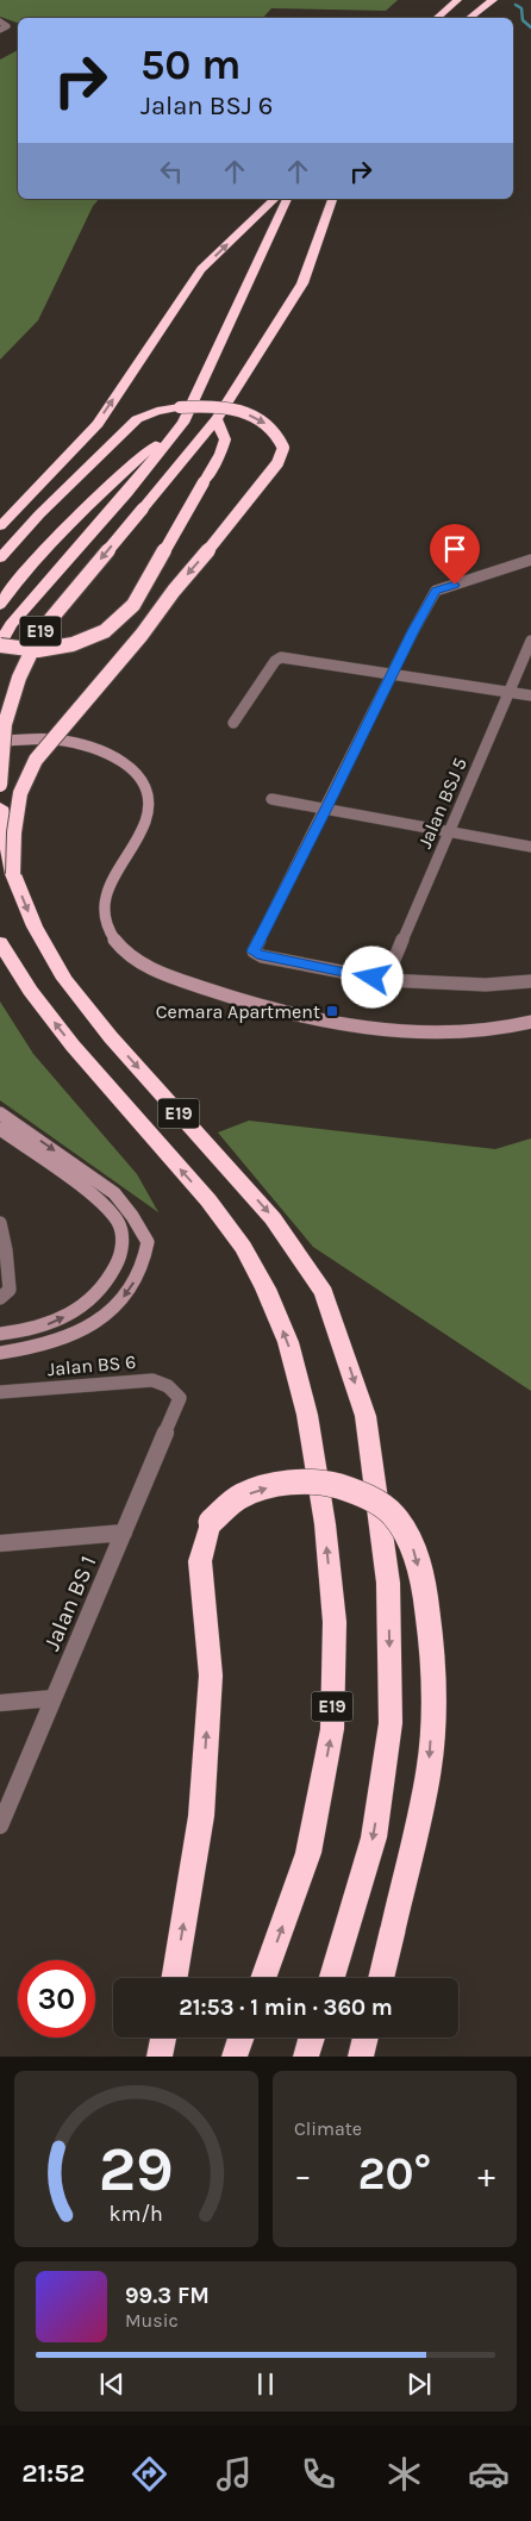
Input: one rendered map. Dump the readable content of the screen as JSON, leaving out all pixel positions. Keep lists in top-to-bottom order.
{
  "streets": {
    "highway": ["E19"],
    "street": ["Jalan BSJ 5", "Jalan BS 6", "Jalan BS 1"]
  },
  "crossings": [
    ["Jalan BS 6", "Jalan BS 1"]
  ],
  "places": {
    "transit": ["Cemara Apartment"]
  },
  "page": {
    "turn": ["50 m", "Jalan BSJ 6"],
    "limit": "30",
    "trip": "21:53 · 1 min · 360 m",
    "tile": "Climate",
    "heat": ["−", "20°", "+"],
    "song": ["99.3 FM", "Music"],
    "tabs": "21:52",
    "gauge": ["29", "km/h"]
  }
}
